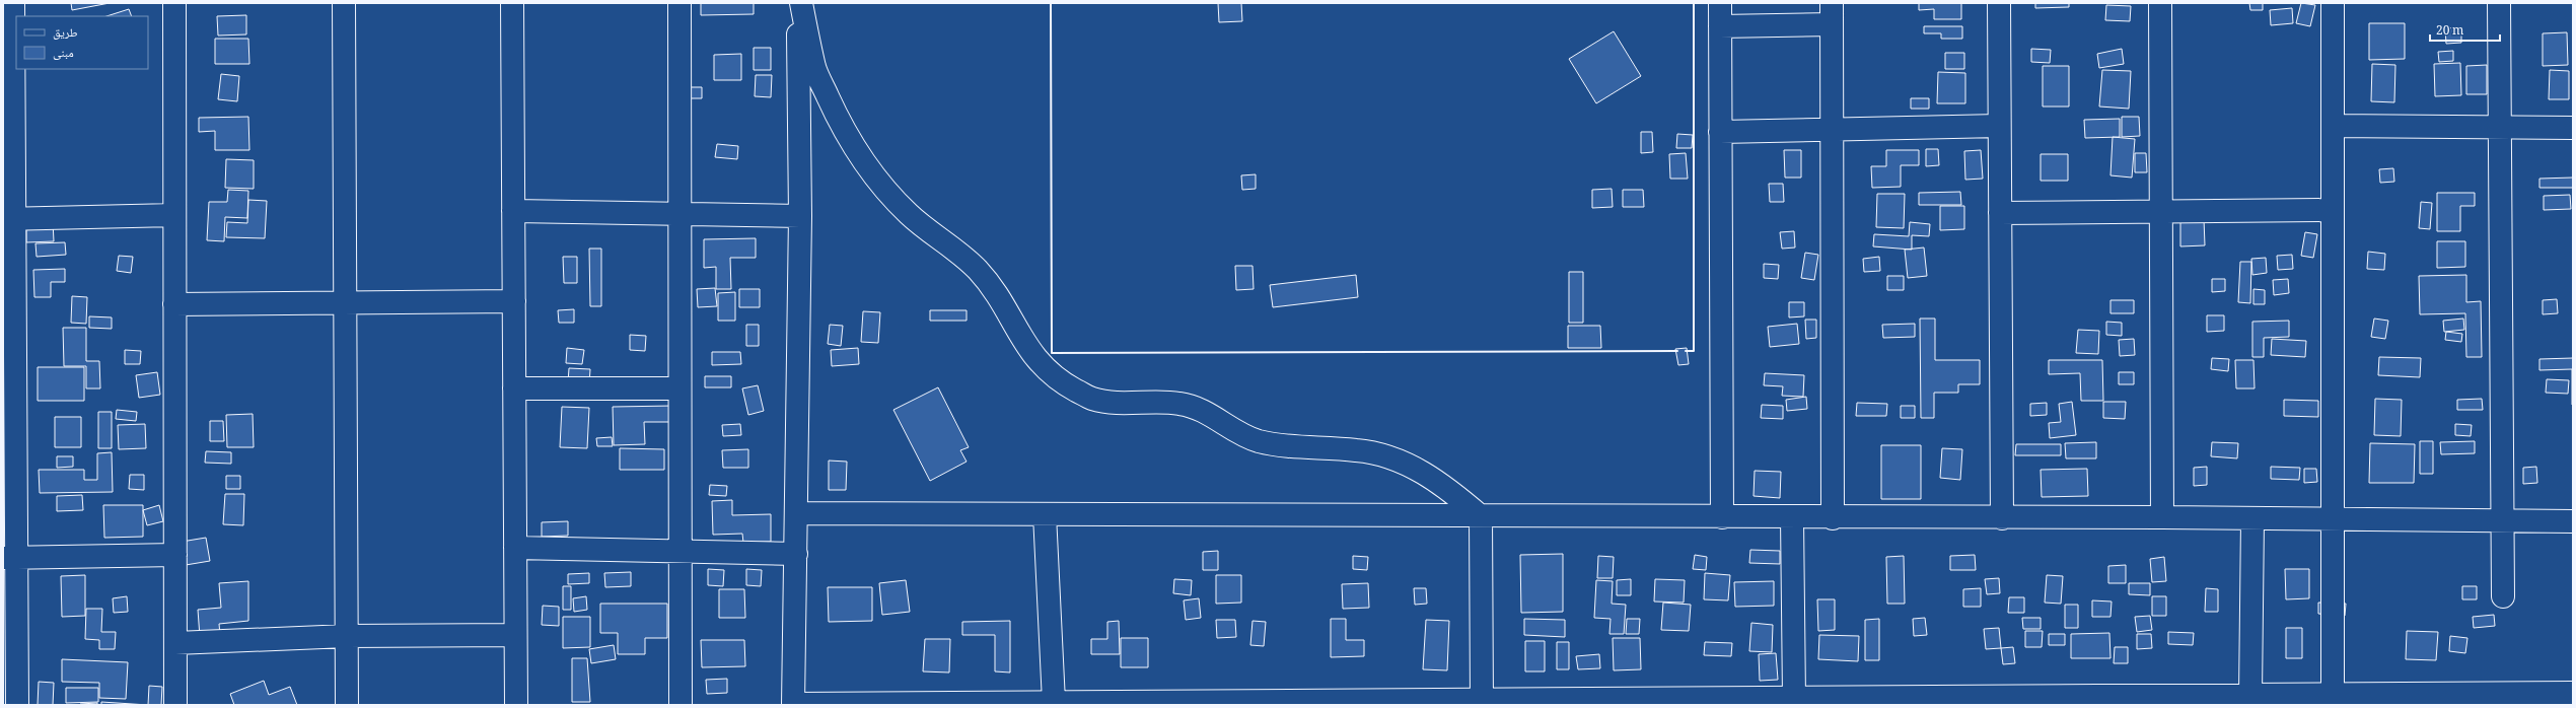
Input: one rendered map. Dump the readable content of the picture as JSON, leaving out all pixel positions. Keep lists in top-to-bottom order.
{
  "legend": ["طريق", "مبنى"],
  "scale_bar": "20 m"
}
